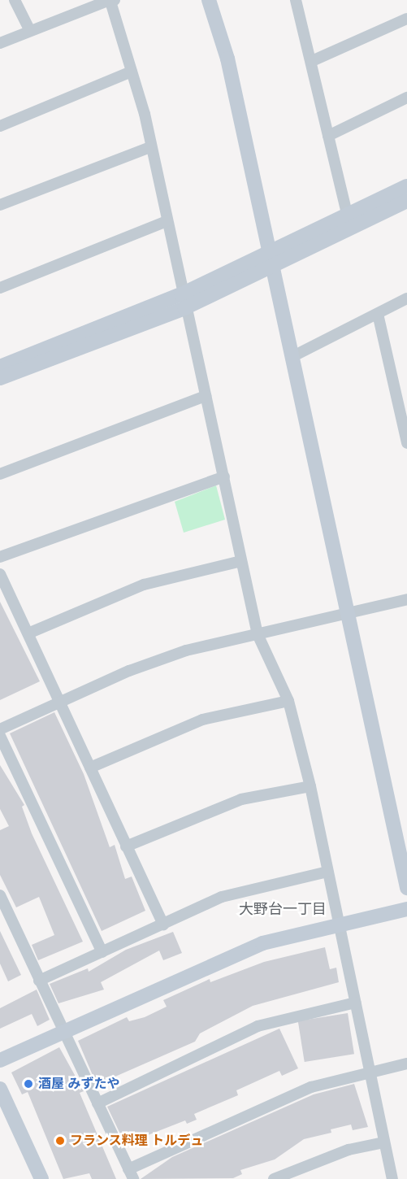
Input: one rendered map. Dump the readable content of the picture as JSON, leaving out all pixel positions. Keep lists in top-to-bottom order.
{
  "districts": ["大野台一丁目"],
  "places": ["酒屋 みずたや", "フランス料理 トルデュ"]
}
